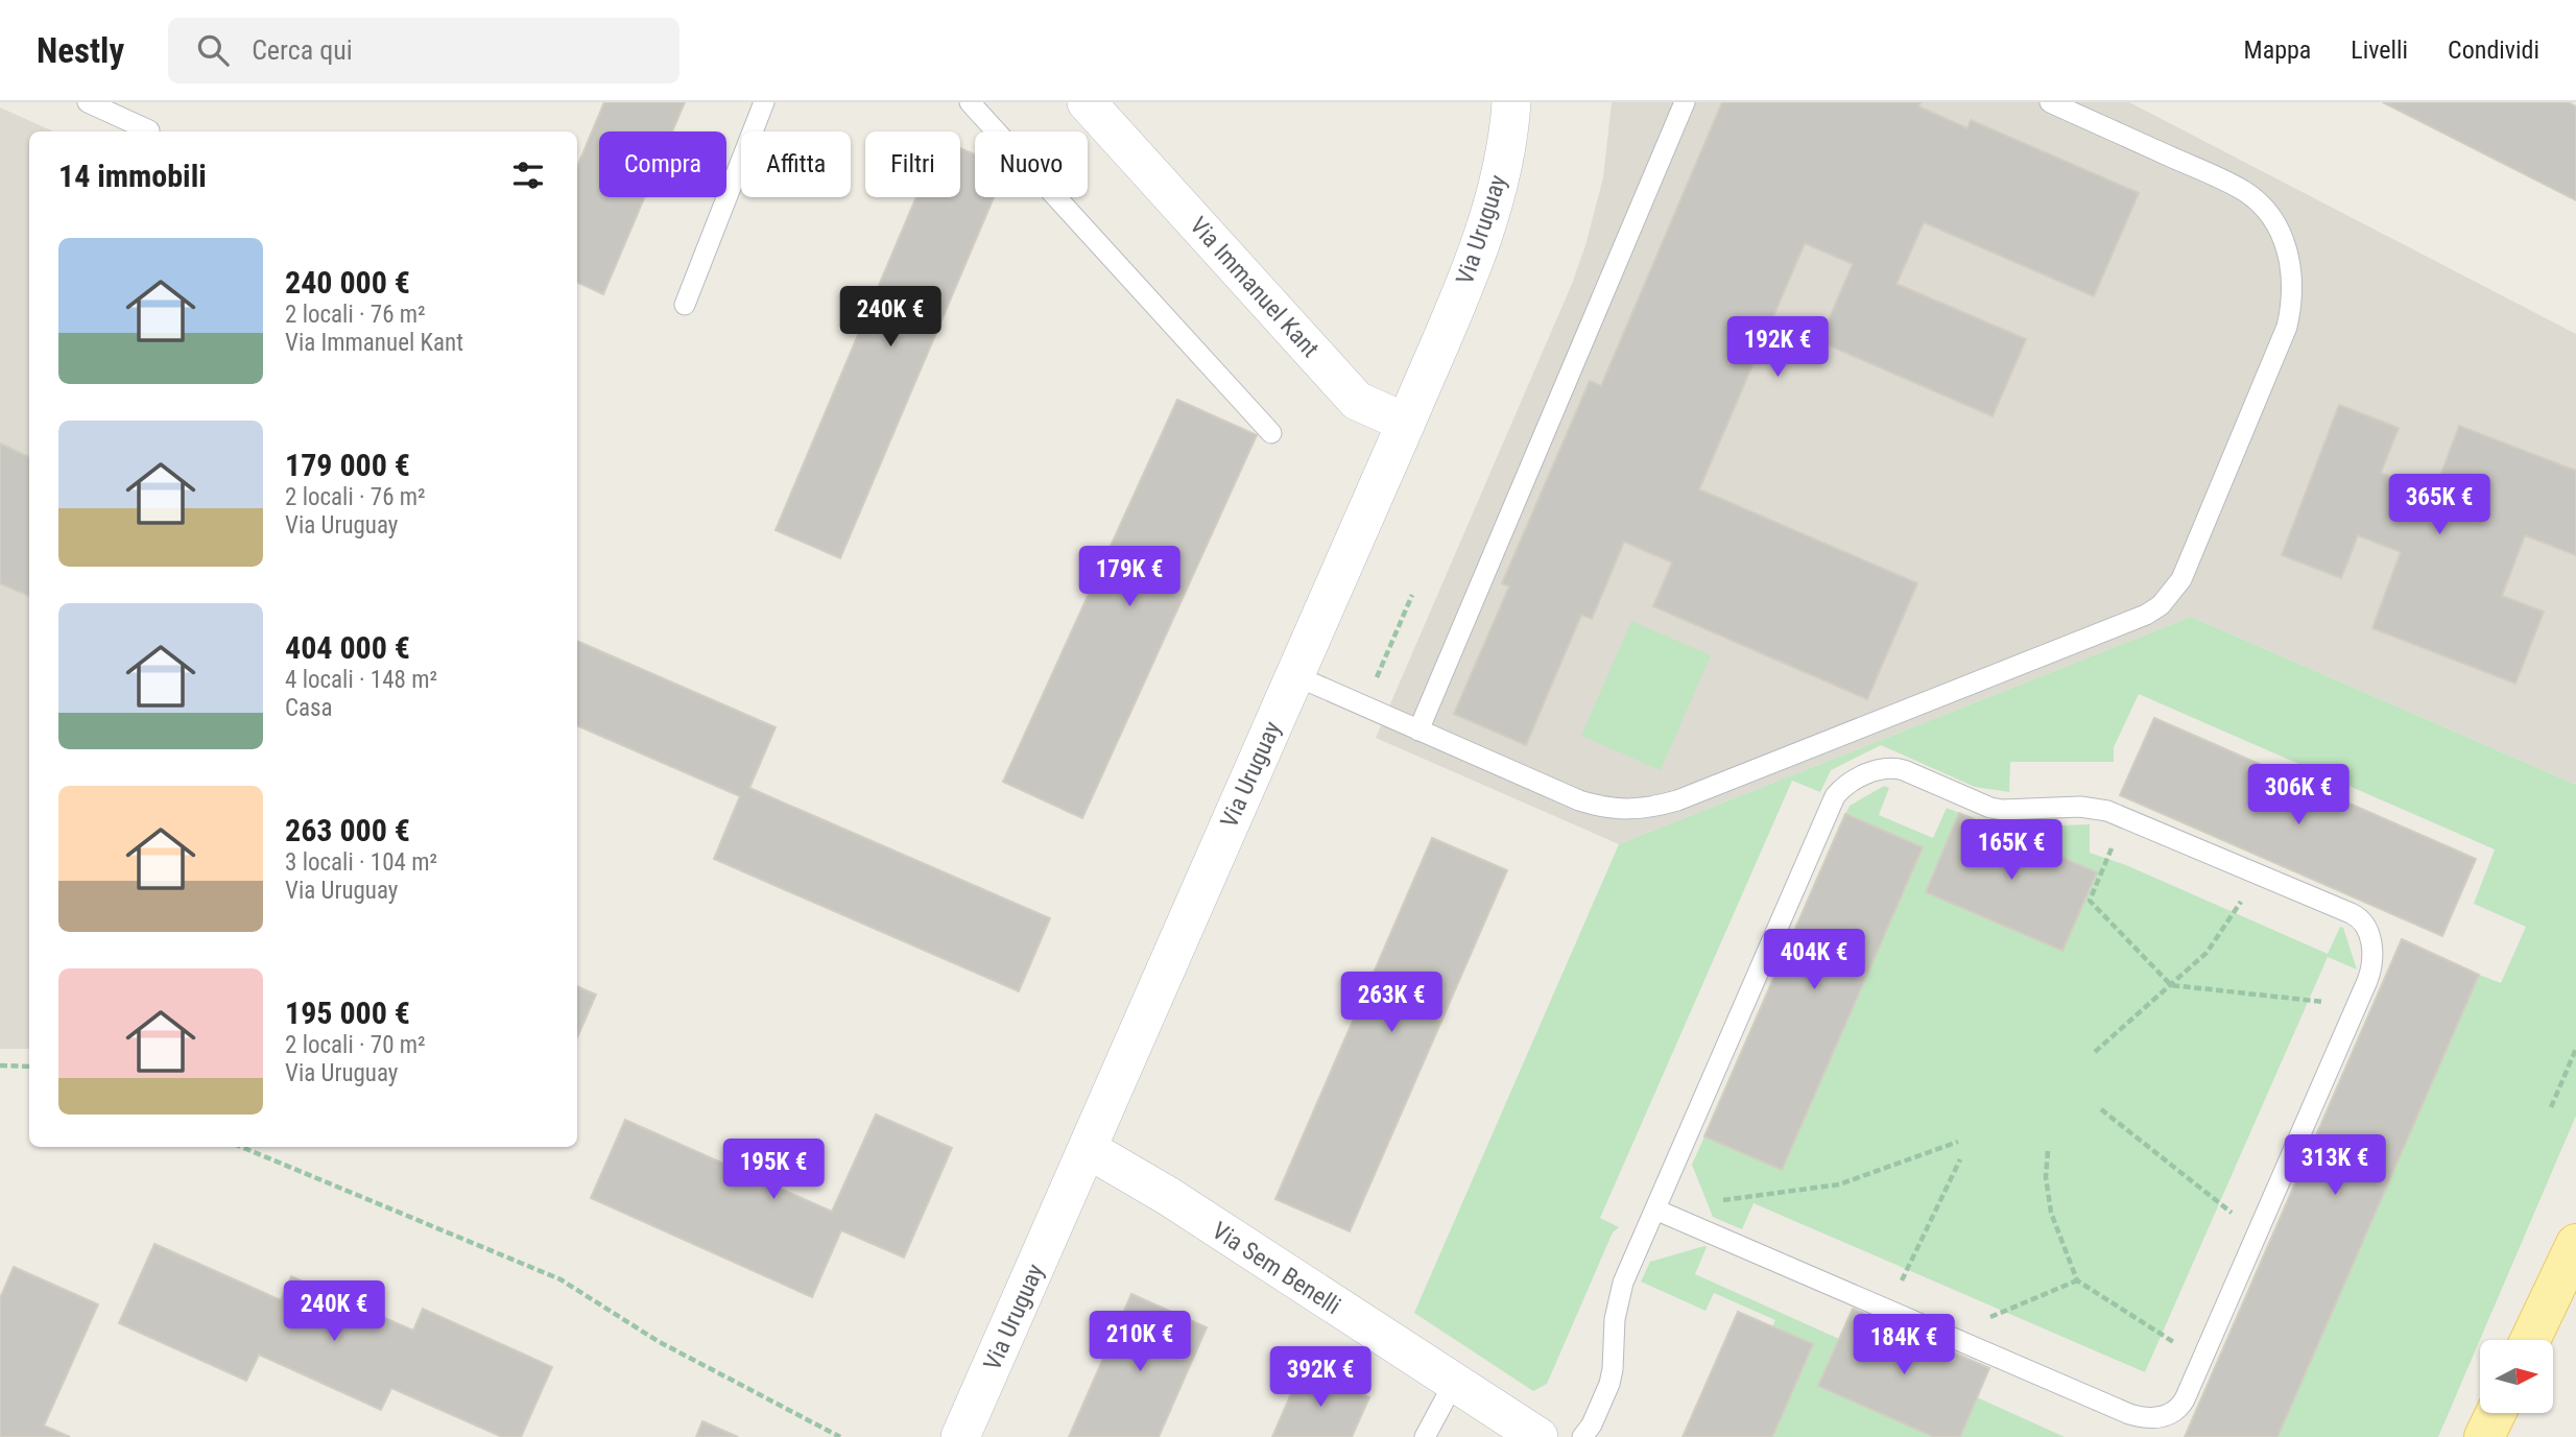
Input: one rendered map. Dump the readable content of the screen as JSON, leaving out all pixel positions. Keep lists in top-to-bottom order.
{
  "streets": {
    "street": ["Via Uruguay", "Via Immanuel Kant", "Via Sem Benelli"]
  },
  "crossings": [
    ["Via Uruguay", "Via Immanuel Kant"],
    ["Via Uruguay", "Via Sem Benelli"]
  ],
  "north": "right",
  "page": {
    "header": "Nestly",
    "search": "Cerca qui",
    "nav": ["Mappa", "Livelli", "Condividi"],
    "chip": [
      "Compra",
      "Affitta",
      "Filtri",
      "Nuovo"
    ],
    "heading": "14 immobili",
    "list": [
      {
        "name": "240 000 €",
        "note": "2 locali · 76 m² · Via Immanuel Kant"
      },
      {
        "name": "179 000 €",
        "note": "2 locali · 76 m² · Via Uruguay"
      },
      {
        "name": "404 000 €",
        "note": "4 locali · 148 m² · Casa"
      },
      {
        "name": "263 000 €",
        "note": "3 locali · 104 m² · Via Uruguay"
      },
      {
        "name": "195 000 €",
        "note": "2 locali · 70 m² · Via Uruguay"
      }
    ],
    "price": [
      "240K €",
      "192K €",
      "365K €",
      "179K €",
      "306K €",
      "165K €",
      "404K €",
      "263K €",
      "313K €",
      "195K €",
      "240K €",
      "210K €",
      "184K €",
      "392K €"
    ]
  }
}
